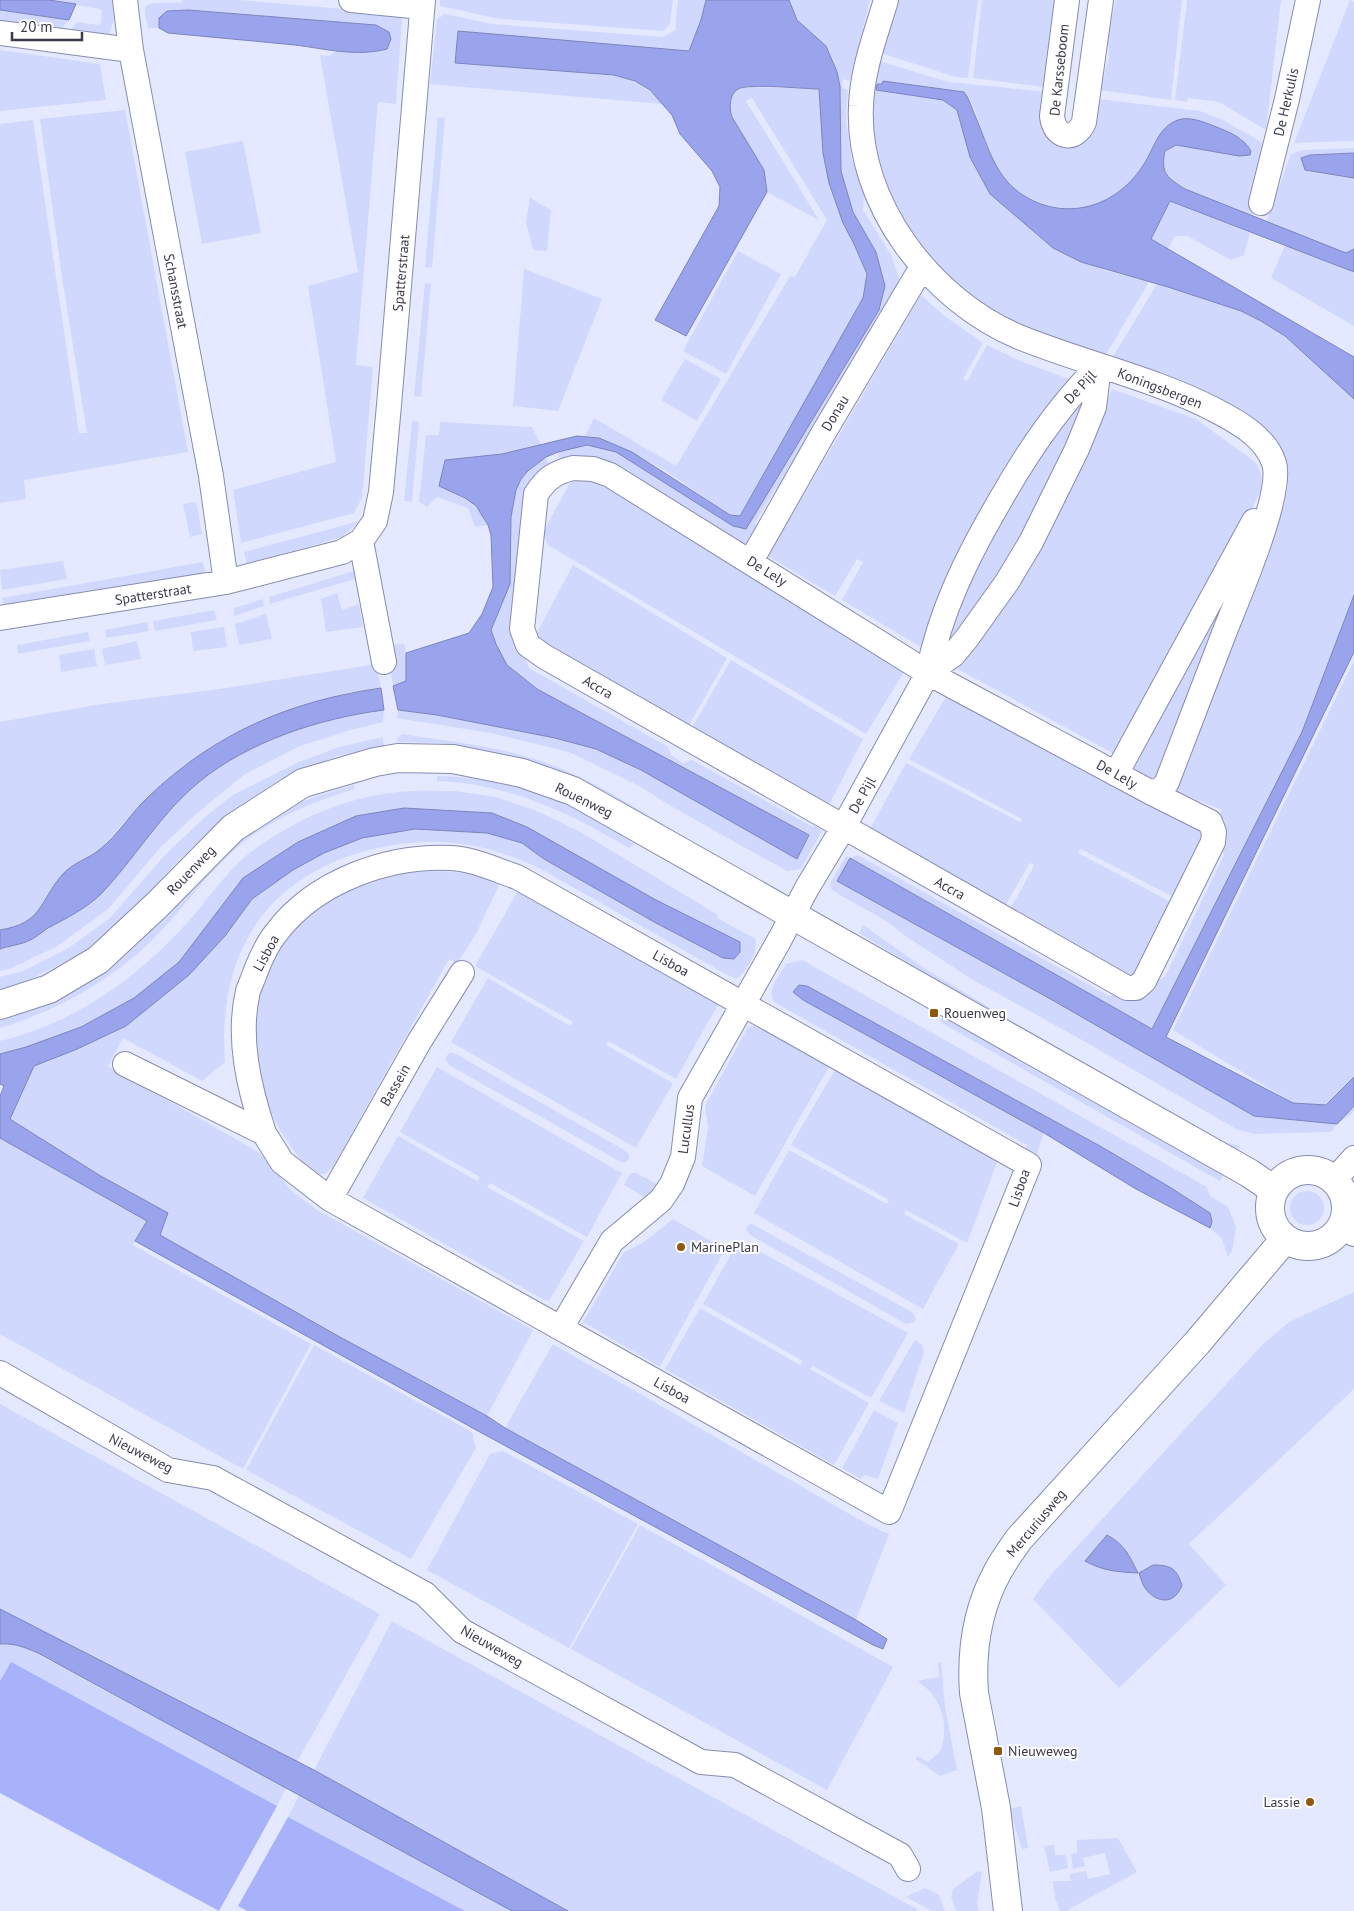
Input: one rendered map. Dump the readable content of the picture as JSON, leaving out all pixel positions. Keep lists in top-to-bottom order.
{
  "streets": {
    "main road": ["Rouenweg", "Mercuriusweg"],
    "street": [
      "De Karsseboom",
      "De Herkulis",
      "Spatterstraat",
      "Schansstraat",
      "De Pijl",
      "Koningsbergen",
      "Donau",
      "De Lely",
      "Accra",
      "Lisboa",
      "Bassein",
      "Lucullus",
      "Nieuweweg"
    ]
  },
  "crossings": [
    ["Spatterstraat", "Schansstraat"],
    ["De Pijl", "Koningsbergen"],
    ["De Pijl", "De Lely"],
    ["De Pijl", "Accra"],
    ["De Pijl", "Rouenweg"],
    ["De Pijl", "Lucullus"],
    ["Koningsbergen", "Donau"],
    ["Koningsbergen", "De Lely"],
    ["Koningsbergen", "Accra"],
    ["Donau", "De Lely"],
    ["De Lely", "Accra"],
    ["Rouenweg", "Lucullus"],
    ["Rouenweg", "Mercuriusweg"],
    ["Lisboa", "Bassein"],
    ["Lisboa", "Lucullus"]
  ],
  "places": {
    "transit": ["Rouenweg", "Nieuweweg"],
    "other": ["MarinePlan", "Lassie"]
  },
  "scale_bar": "20 m"
}
